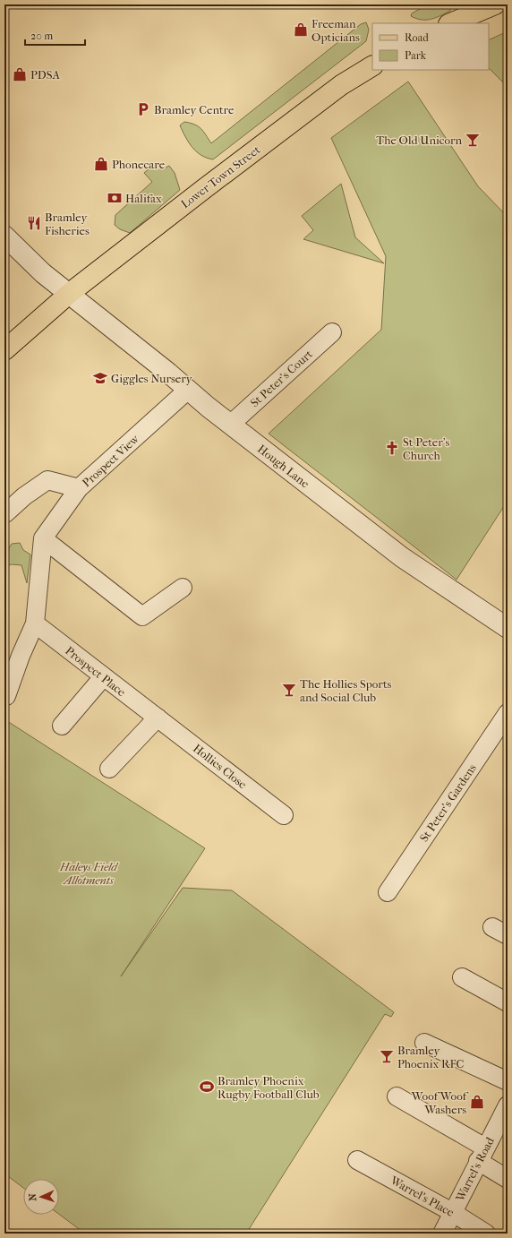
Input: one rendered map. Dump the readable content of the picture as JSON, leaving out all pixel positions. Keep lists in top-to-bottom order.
{
  "streets": {
    "main road": ["Lower Town Street"],
    "street": [
      "St Peter's Court",
      "Prospect View",
      "Hough Lane",
      "Prospect Place",
      "Hollies Close",
      "St Peter's Gardens",
      "Warrel's Road",
      "Warrel's Place"
    ]
  },
  "crossings": [
    ["Lower Town Street", "Hough Lane"],
    ["St Peter's Court", "Hough Lane"],
    ["Prospect View", "Hough Lane"],
    ["Prospect Place", "Hollies Close"],
    ["Warrel's Road", "Warrel's Place"]
  ],
  "parks": ["Haleys Field Allotments"],
  "places": {
    "shop": [
      "Freeman Opticians",
      "PDSA",
      "Phonecare",
      "Woof Woof Washers"
    ],
    "parking": ["Bramley Centre"],
    "bar": ["The Old Unicorn", "The Hollies Sports and Social Club", "Bramley Phoenix RFC"],
    "bank": ["Halifax"],
    "restaurant": ["Bramley Fisheries"],
    "school or university": ["Giggles Nursery"],
    "church": ["St Peter's Church"],
    "sports": ["Bramley Phoenix Rugby Football Club"]
  },
  "legend": ["Road", "Park"],
  "scale_bar": "20 m",
  "north": "left"
}
